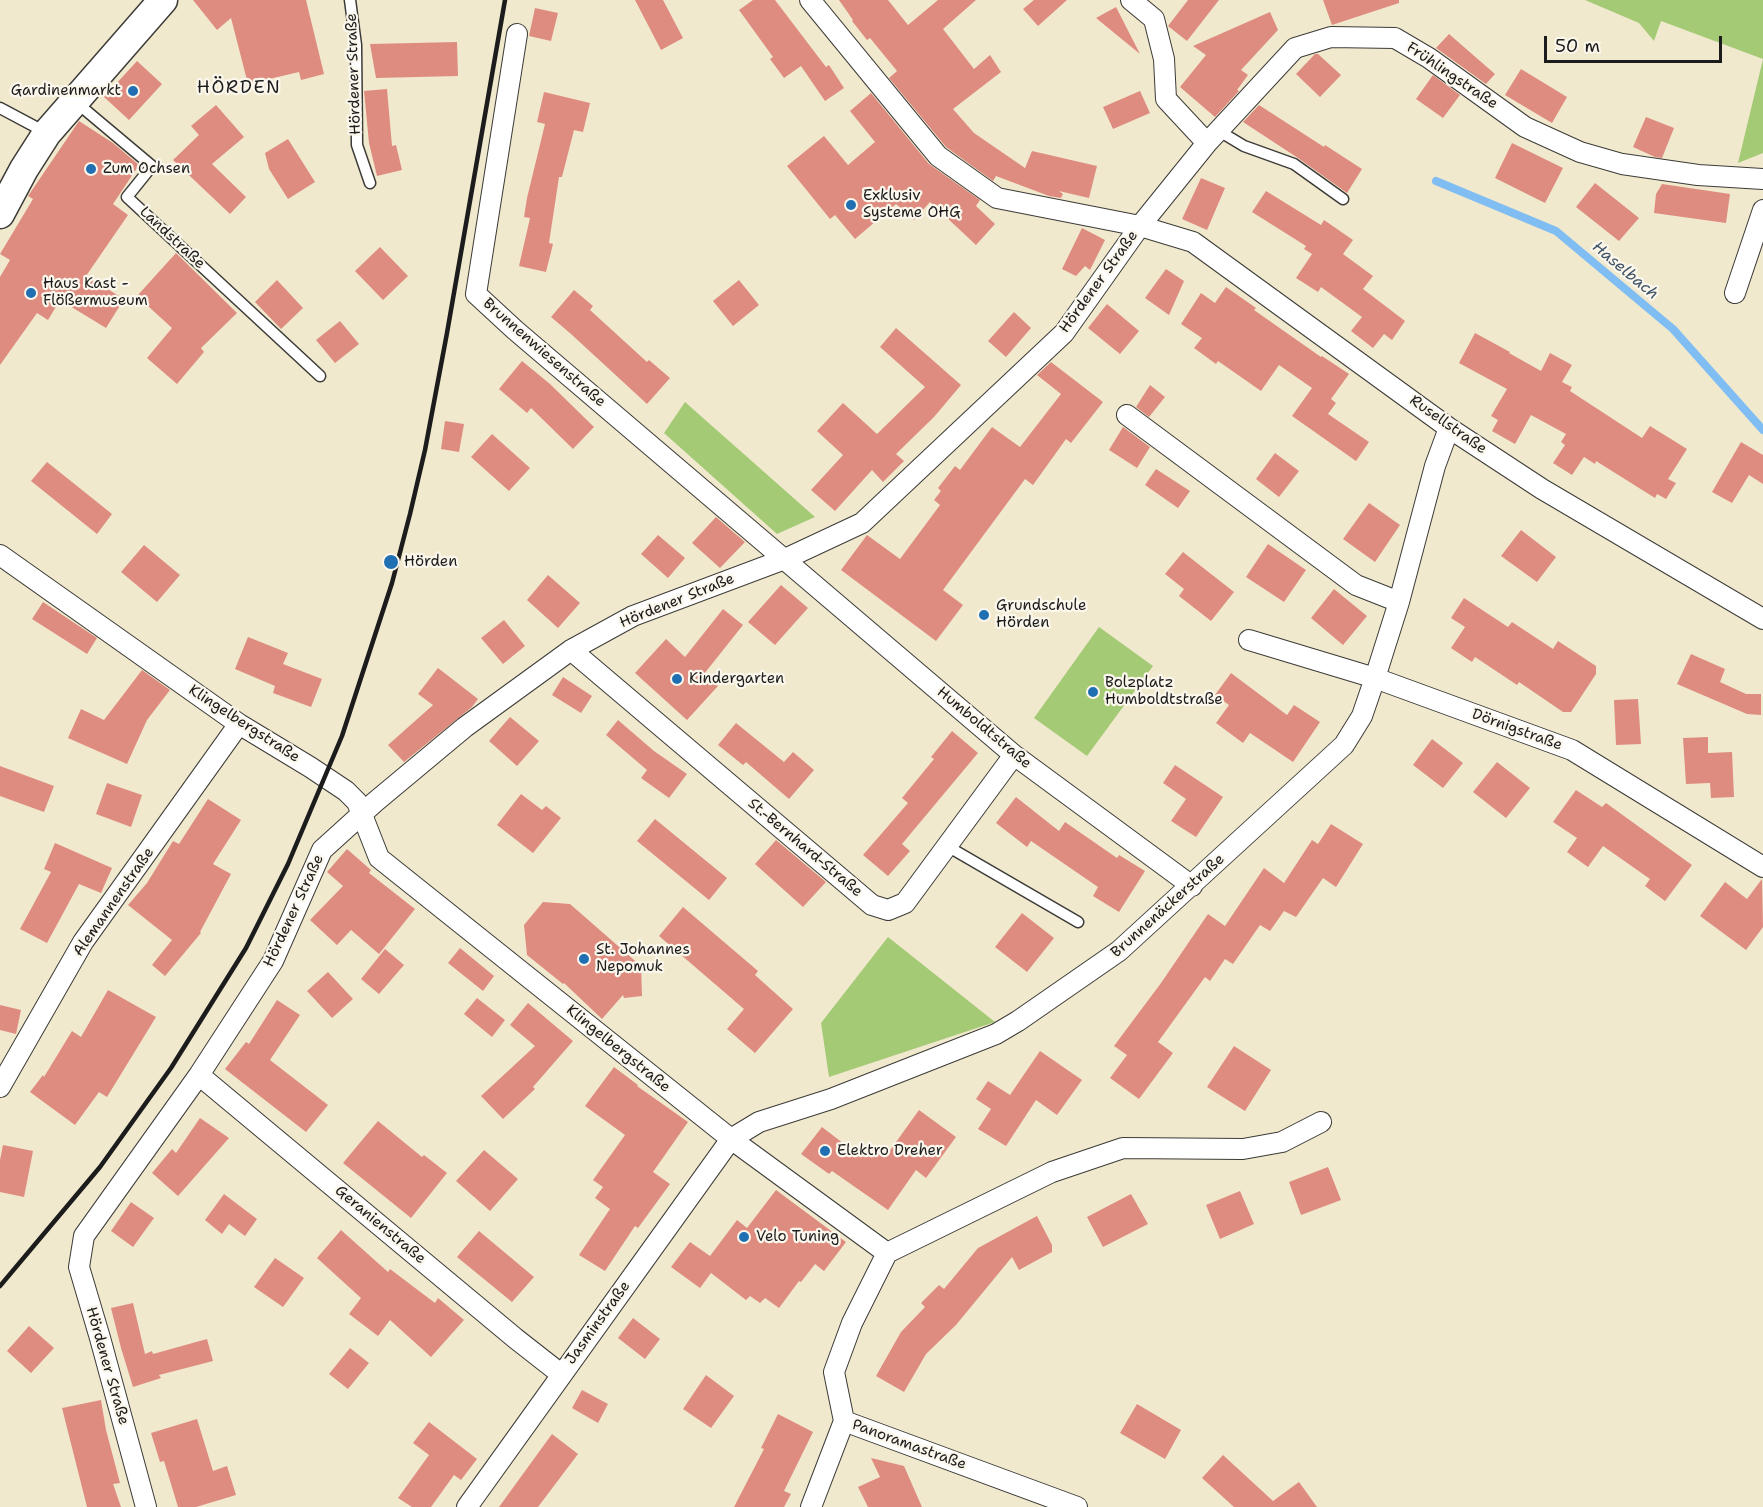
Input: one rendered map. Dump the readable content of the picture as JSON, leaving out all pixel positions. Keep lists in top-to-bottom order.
{
  "streets": {
    "street": [
      "Hördener Straße",
      "Frühlingstraße",
      "Brunnenwiesenstraße",
      "Rusellstraße",
      "Klingelbergstraße",
      "Humboldtstraße",
      "Dörnigstraße",
      "St.-Bernhard-Straße",
      "Alemannenstraße",
      "Brunnenäckerstraße",
      "Geranienstraße",
      "Jasminstraße",
      "Panoramastraße"
    ],
    "lane": ["Landstraße"]
  },
  "crossings": [
    ["Hördener Straße", "Frühlingstraße"],
    ["Hördener Straße", "Brunnenwiesenstraße"],
    ["Hördener Straße", "Rusellstraße"],
    ["Hördener Straße", "Klingelbergstraße"],
    ["Hördener Straße", "Humboldtstraße"],
    ["Hördener Straße", "St.-Bernhard-Straße"],
    ["Hördener Straße", "Geranienstraße"],
    ["Frühlingstraße", "Rusellstraße"],
    ["Brunnenwiesenstraße", "Humboldtstraße"],
    ["Rusellstraße", "Brunnenäckerstraße"],
    ["Klingelbergstraße", "Alemannenstraße"],
    ["Klingelbergstraße", "Brunnenäckerstraße"],
    ["Klingelbergstraße", "Jasminstraße"],
    ["Klingelbergstraße", "Panoramastraße"],
    ["Humboldtstraße", "St.-Bernhard-Straße"],
    ["Humboldtstraße", "Brunnenäckerstraße"],
    ["Dörnigstraße", "Brunnenäckerstraße"],
    ["Brunnenäckerstraße", "Jasminstraße"],
    ["Geranienstraße", "Jasminstraße"]
  ],
  "districts": ["HÖRDEN"],
  "water": ["Haselbach"],
  "places": [
    "Gardinenmarkt",
    "Zum Ochsen",
    "Exklusiv Systeme OHG",
    "Haus Kast - Flößermuseum",
    "Hörden",
    "Grundschule Hörden",
    "Kindergarten",
    "Bolzplatz Humboldtstraße",
    "St. Johannes Nepomuk",
    "Elektro Dreher",
    "Velo Tuning"
  ],
  "scale_bar": "50 m"
}
